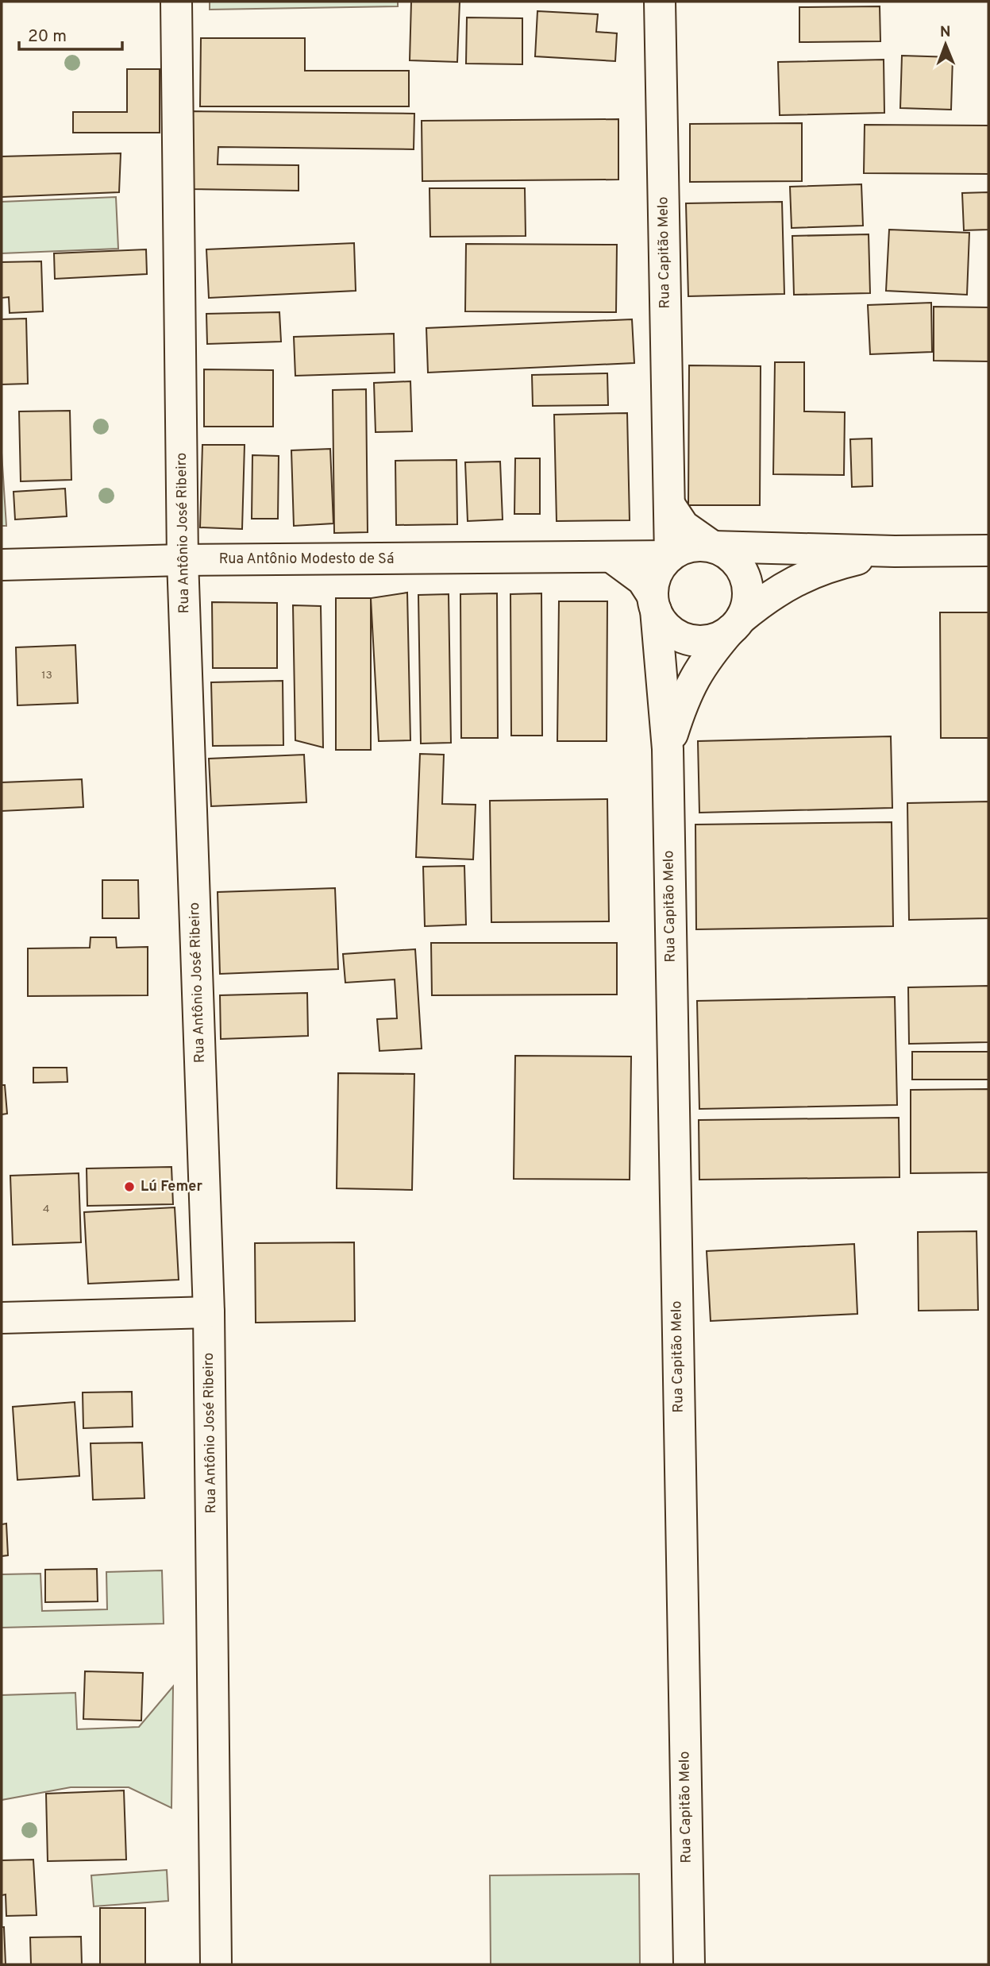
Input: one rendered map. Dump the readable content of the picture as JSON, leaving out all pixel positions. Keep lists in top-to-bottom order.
{
  "streets": {
    "street": ["Rua Capitão Melo", "Rua Antônio José Ribeiro", "Rua Antônio Modesto de Sá"]
  },
  "crossings": [
    ["Rua Capitão Melo", "Rua Antônio Modesto de Sá"],
    ["Rua Antônio José Ribeiro", "Rua Antônio Modesto de Sá"]
  ],
  "places": ["Lú Femer"],
  "house_numbers": ["13", "4"],
  "scale_bar": "20 m",
  "north": "top"
}
